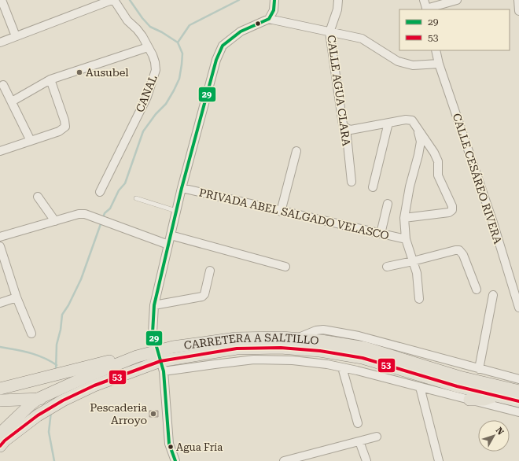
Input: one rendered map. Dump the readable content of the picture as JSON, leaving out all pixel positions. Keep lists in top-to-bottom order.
{
  "streets": {
    "main road": ["CARRETERA A SALTILLO"],
    "street": [
      "CALLE AGUA CLARA",
      "CANAL",
      "CALLE CESÁREO RIVERA",
      "PRIVADA ABEL SALGADO VELASCO"
    ]
  },
  "places": ["Ausubel", "Pescaderia Arroyo", "Agua Fría"],
  "lines": ["transit line 29", "transit line 53"],
  "legend": ["29", "53"],
  "north": "top right"
}
